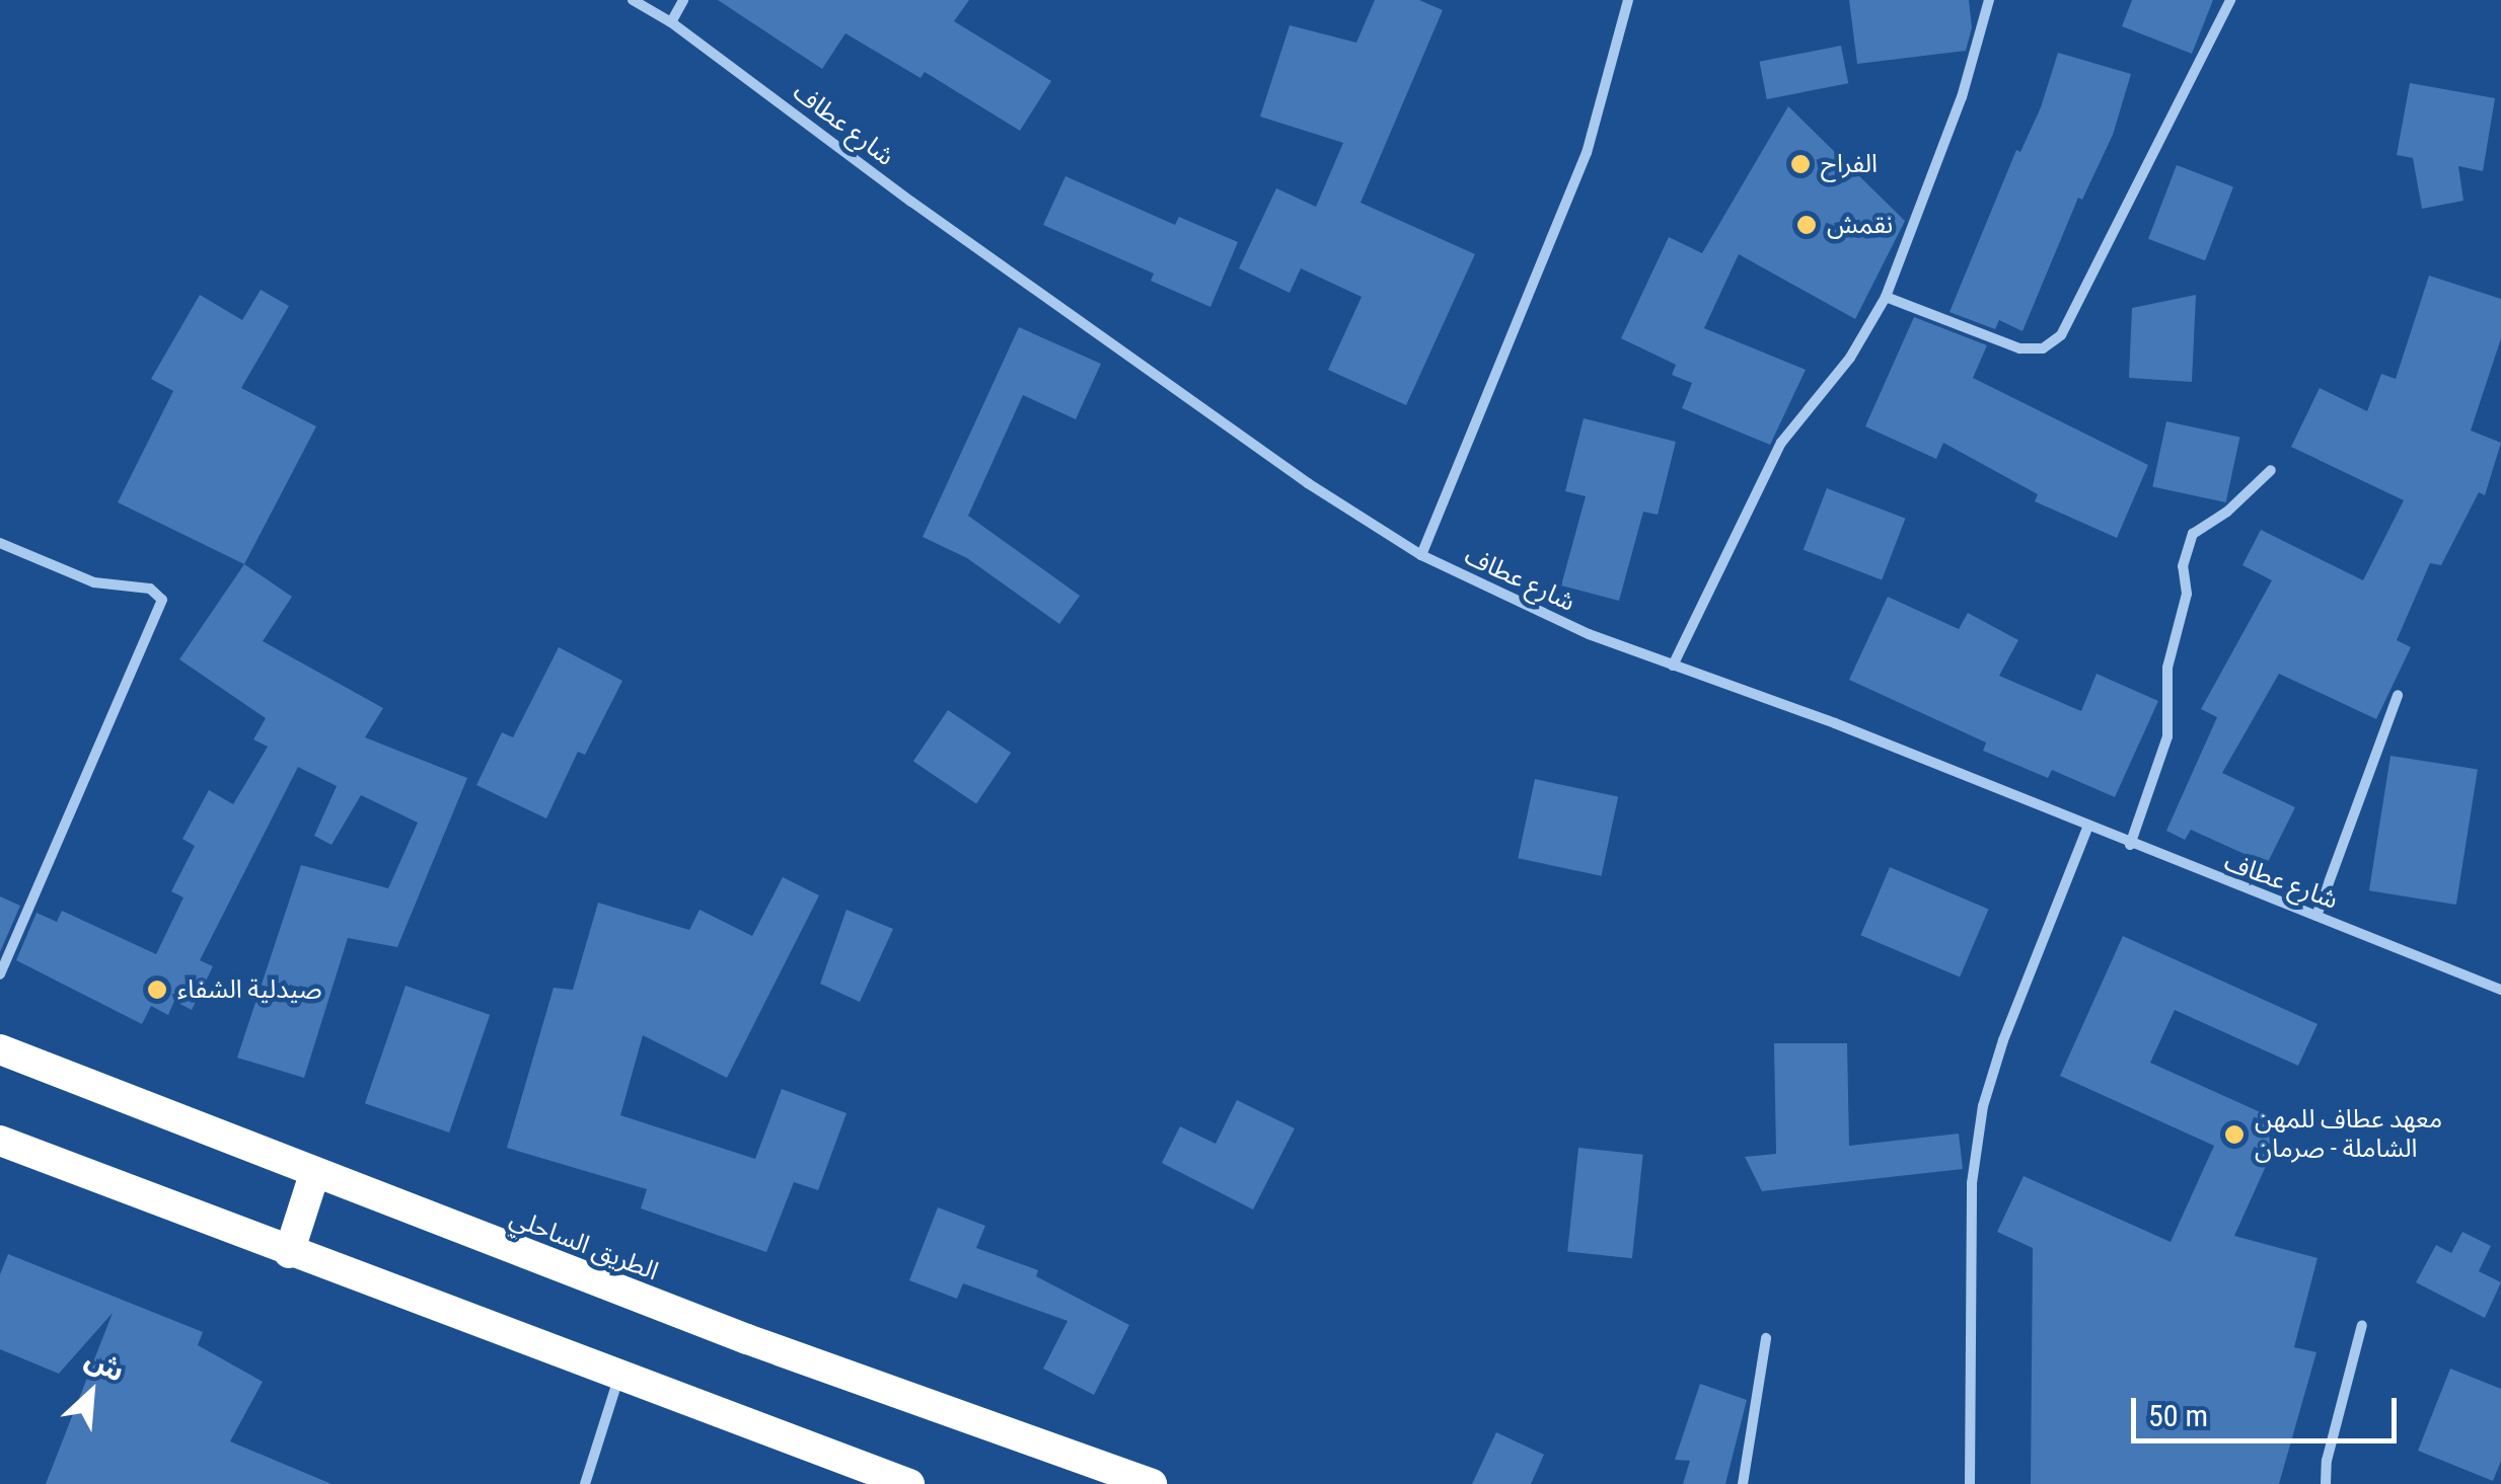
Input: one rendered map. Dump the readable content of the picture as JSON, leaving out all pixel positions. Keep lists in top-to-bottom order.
{
  "streets": {
    "highway": ["الطريق الساحلي"],
    "street": ["شارع عطاف"]
  },
  "places": [
    "الفراح",
    "نقمش",
    "صيدلية الشفاء",
    "معهد عطاف للمهن الشاملة - صرمان"
  ],
  "scale_bar": "50 m",
  "north": "top right"
}
